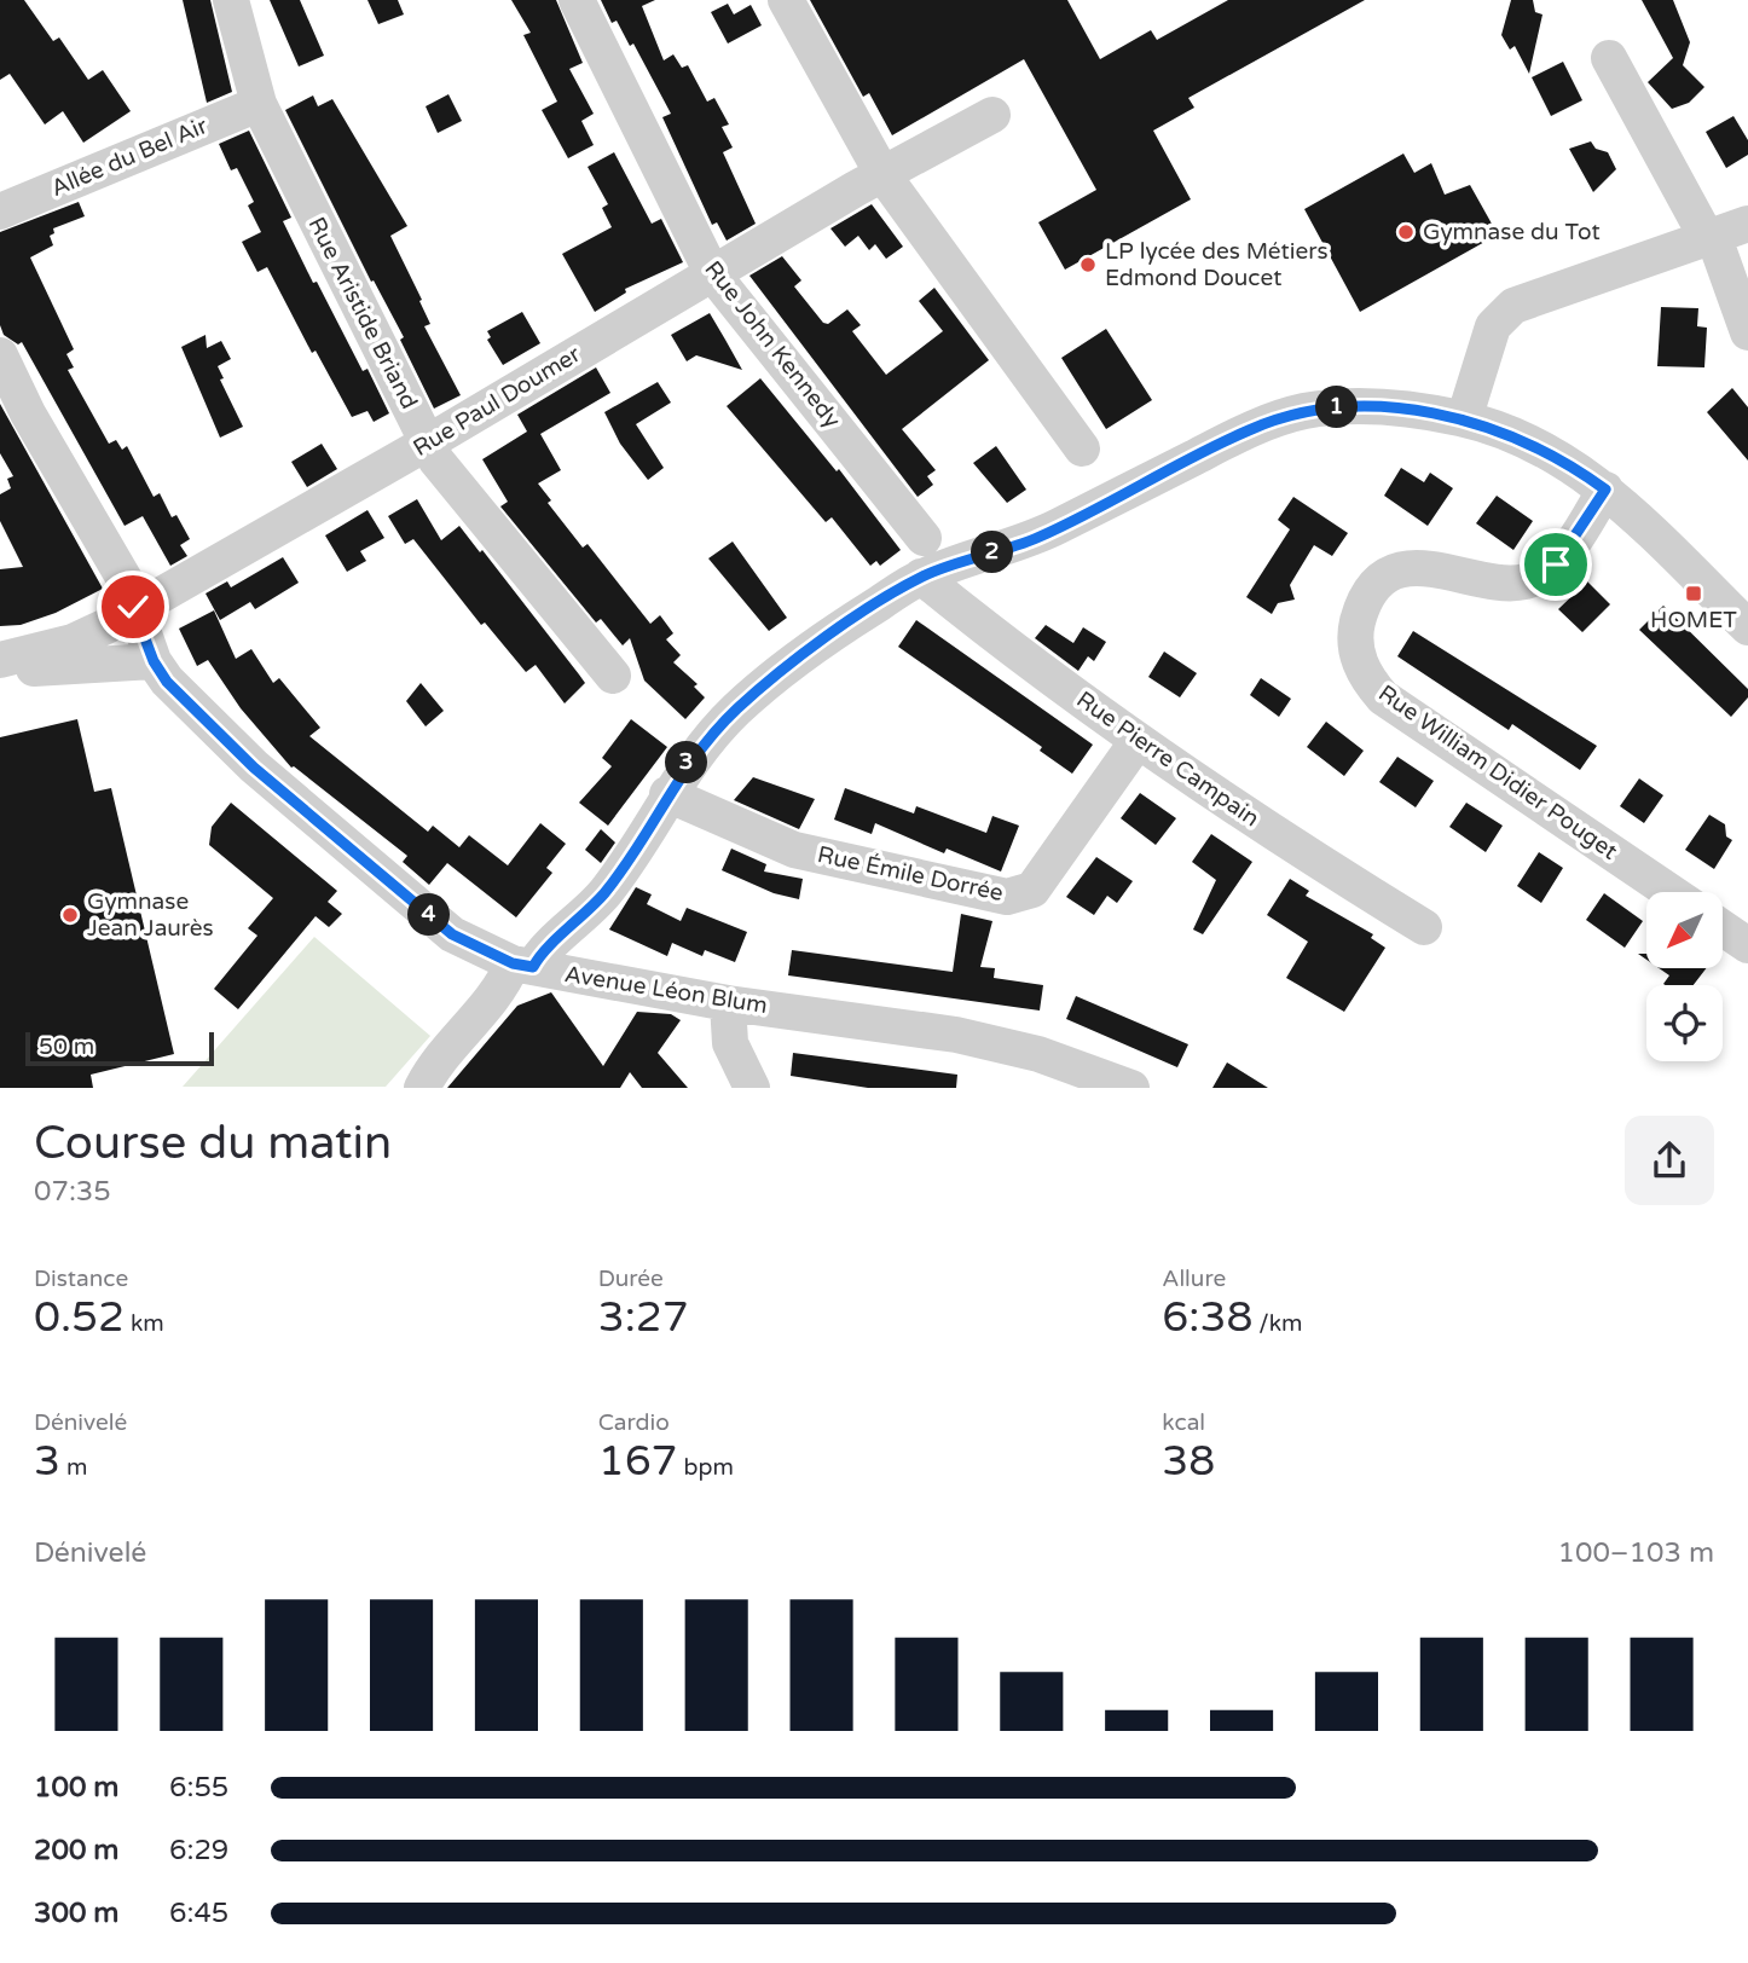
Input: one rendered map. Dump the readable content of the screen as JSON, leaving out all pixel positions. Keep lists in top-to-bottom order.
{
  "streets": {
    "street": [
      "Allée du Bel Air",
      "Rue Aristide Briand",
      "Rue John Kennedy",
      "Rue Paul Doumer",
      "Rue Pierre Campain",
      "Rue William Didier Pouget",
      "Rue Émile Dorrée",
      "Avenue Léon Blum"
    ]
  },
  "crossings": [
    ["Allée du Bel Air", "Rue Aristide Briand"],
    ["Rue Aristide Briand", "Rue Paul Doumer"],
    ["Rue John Kennedy", "Rue Paul Doumer"],
    ["Rue Pierre Campain", "Rue Émile Dorrée"]
  ],
  "places": {
    "other": ["Gymnase du Tot", "LP lycée des Métiers Edmond Doucet", "Gymnase Jean Jaurès"],
    "transit": ["HOMET"]
  },
  "scale_bar": "50 m",
  "north": "bottom left",
  "page": {
    "pins": [
      "1",
      "2",
      "3",
      "4"
    ],
    "scale": "50 m",
    "heading": ["Course du matin", "07:35"],
    "stats": [
      ["Distance", "0.52 km"],
      ["Durée", "3:27"],
      ["Allure", "6:38 /km"],
      ["Dénivelé", "3 m"],
      ["Cardio", "167 bpm"],
      ["kcal", "38"]
    ],
    "chart": ["Dénivelé", "100–103 m"],
    "list": [
      {
        "name": "100 m",
        "note": "6:55"
      },
      {
        "name": "200 m",
        "note": "6:29"
      },
      {
        "name": "300 m",
        "note": "6:45"
      }
    ]
  }
}
